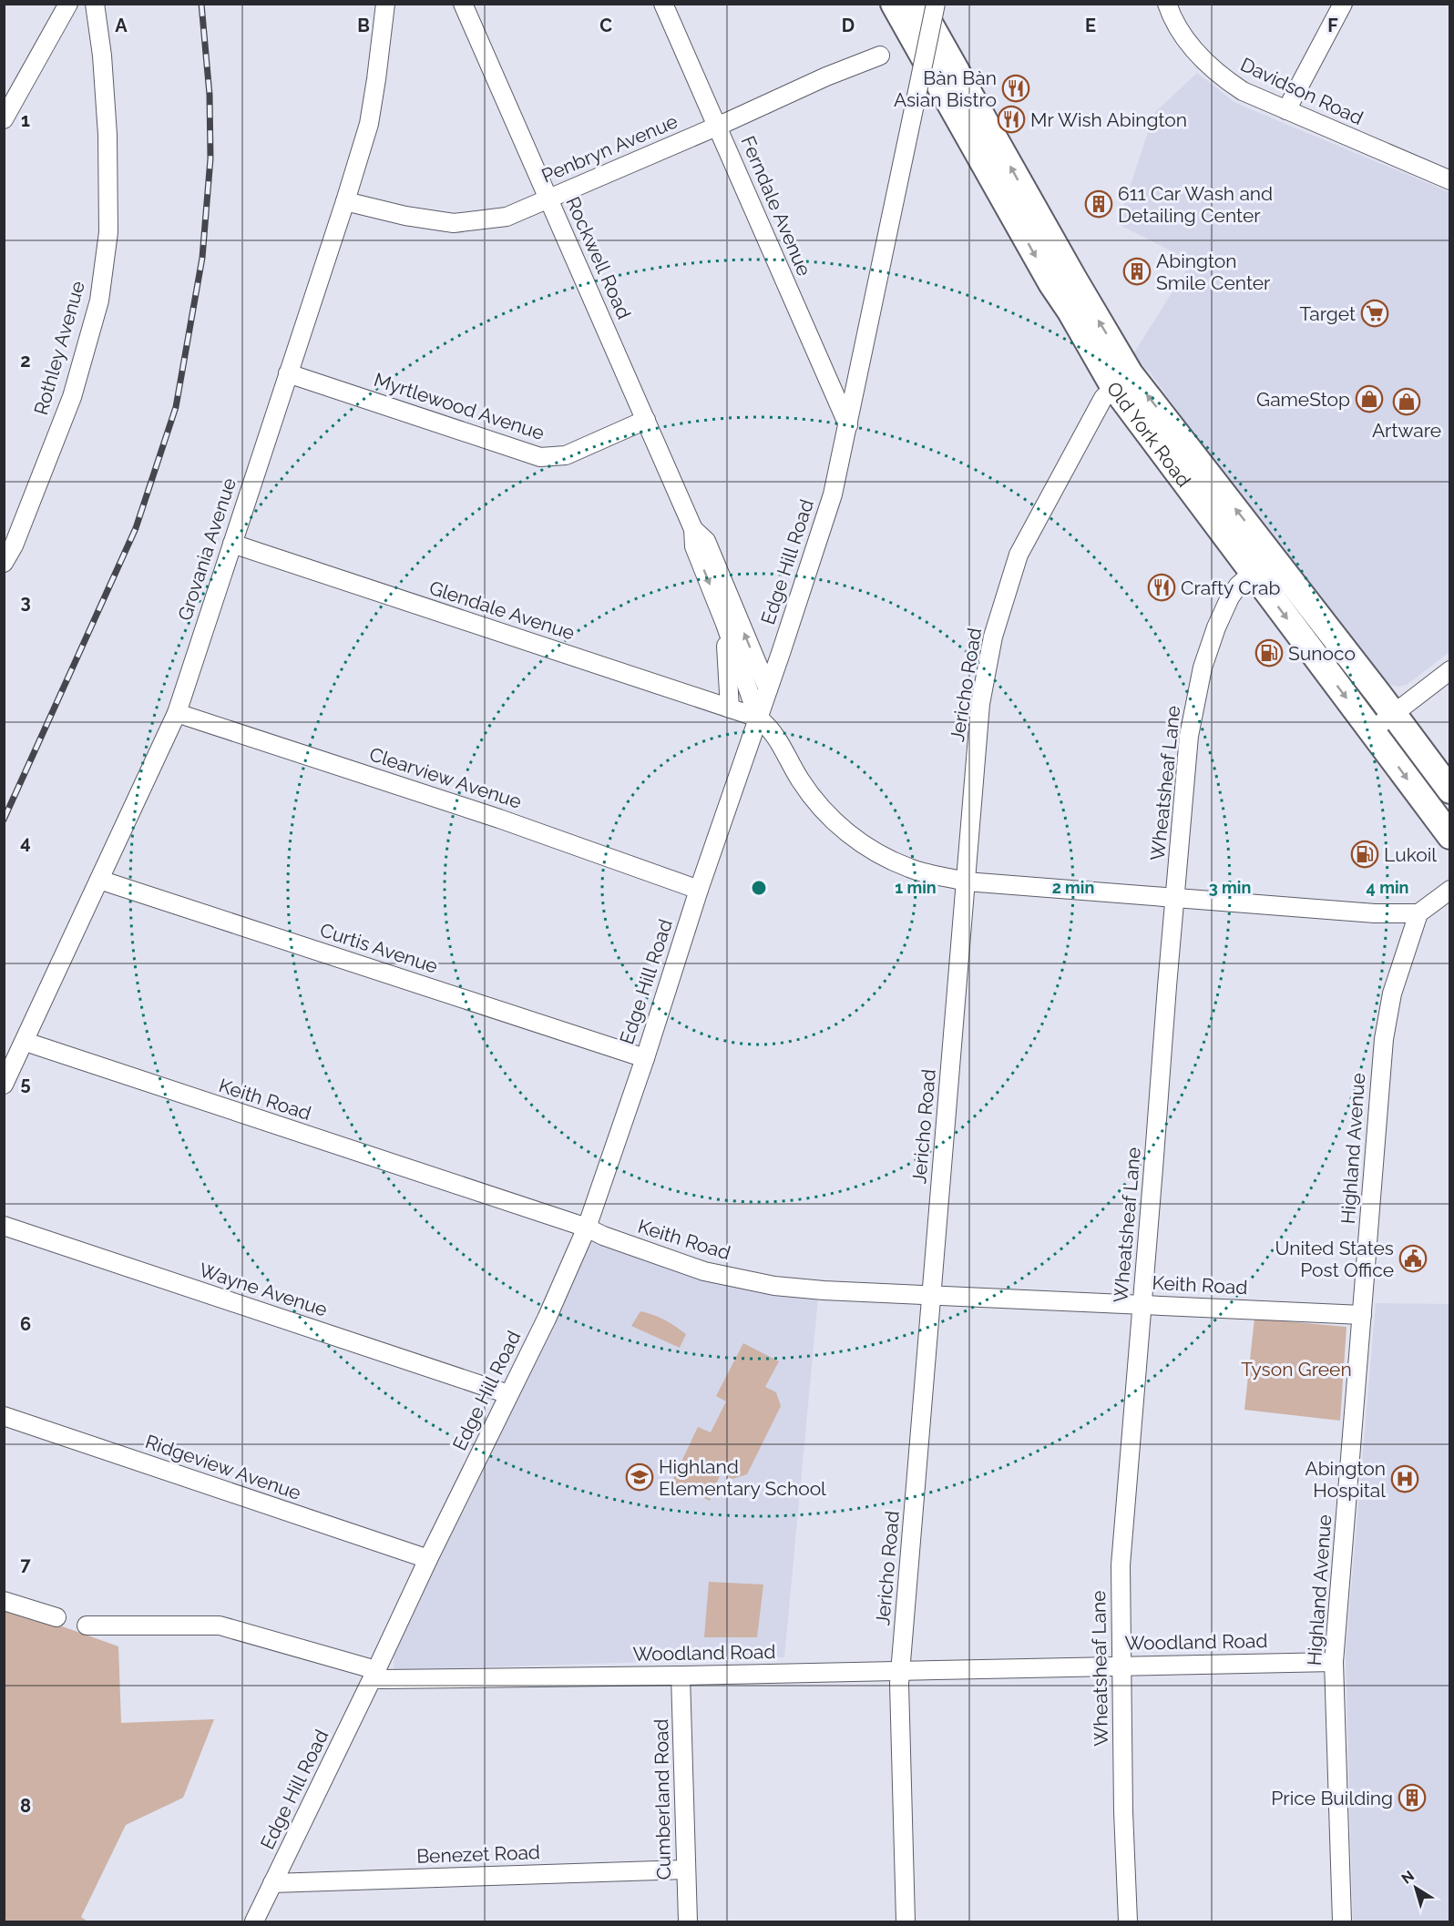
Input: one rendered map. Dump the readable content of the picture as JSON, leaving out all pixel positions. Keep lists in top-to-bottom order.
{
  "streets": {
    "highway": ["Old York Road"],
    "street": [
      "Davidson Road",
      "Penbryn Avenue",
      "Ferndale Avenue",
      "Rockwell Road",
      "Rothley Avenue",
      "Myrtlewood Avenue",
      "Grovania Avenue",
      "Edge Hill Road",
      "Glendale Avenue",
      "Jericho Road",
      "Clearview Avenue",
      "Wheatsheaf Lane",
      "Curtis Avenue",
      "Keith Road",
      "Highland Avenue",
      "Wayne Avenue",
      "Ridgeview Avenue",
      "Woodland Road",
      "Cumberland Road",
      "Benezet Road"
    ]
  },
  "crossings": [
    ["Penbryn Avenue", "Ferndale Avenue"],
    ["Penbryn Avenue", "Rockwell Road"],
    ["Penbryn Avenue", "Grovania Avenue"],
    ["Ferndale Avenue", "Edge Hill Road"],
    ["Rockwell Road", "Myrtlewood Avenue"],
    ["Rockwell Road", "Edge Hill Road"],
    ["Rockwell Road", "Glendale Avenue"],
    ["Rockwell Road", "Jericho Road"],
    ["Rockwell Road", "Wheatsheaf Lane"],
    ["Rockwell Road", "Highland Avenue"],
    ["Myrtlewood Avenue", "Grovania Avenue"],
    ["Old York Road", "Jericho Road"],
    ["Old York Road", "Wheatsheaf Lane"],
    ["Grovania Avenue", "Glendale Avenue"],
    ["Grovania Avenue", "Clearview Avenue"],
    ["Grovania Avenue", "Curtis Avenue"],
    ["Grovania Avenue", "Keith Road"],
    ["Edge Hill Road", "Glendale Avenue"],
    ["Edge Hill Road", "Clearview Avenue"],
    ["Edge Hill Road", "Curtis Avenue"],
    ["Edge Hill Road", "Keith Road"],
    ["Edge Hill Road", "Wayne Avenue"],
    ["Edge Hill Road", "Ridgeview Avenue"],
    ["Edge Hill Road", "Woodland Road"],
    ["Edge Hill Road", "Benezet Road"],
    ["Jericho Road", "Keith Road"],
    ["Jericho Road", "Woodland Road"],
    ["Wheatsheaf Lane", "Keith Road"],
    ["Wheatsheaf Lane", "Woodland Road"],
    ["Keith Road", "Highland Avenue"],
    ["Highland Avenue", "Woodland Road"],
    ["Woodland Road", "Cumberland Road"],
    ["Cumberland Road", "Benezet Road"]
  ],
  "parks": ["Tyson Green"],
  "places": {
    "restaurant": ["Bàn Bàn Asian Bistro", "Mr Wish Abington", "Crafty Crab"],
    "building": ["611 Car Wash and Detailing Center", "Abington Smile Center", "Price Building"],
    "supermarket": ["Target"],
    "shop": ["GameStop", "Artware"],
    "fuel station": ["Sunoco", "Lukoil"],
    "public building": ["United States Post Office"],
    "school or university": ["Highland Elementary School"],
    "hospital": ["Abington Hospital"]
  },
  "north": "top left",
  "grid": {
    "columns": [
      "A",
      "B",
      "C",
      "D",
      "E",
      "F"
    ],
    "rows": [
      "1",
      "2",
      "3",
      "4",
      "5",
      "6",
      "7",
      "8"
    ]
  },
  "rings": [
    "1 min",
    "2 min",
    "3 min",
    "4 min"
  ]
}
